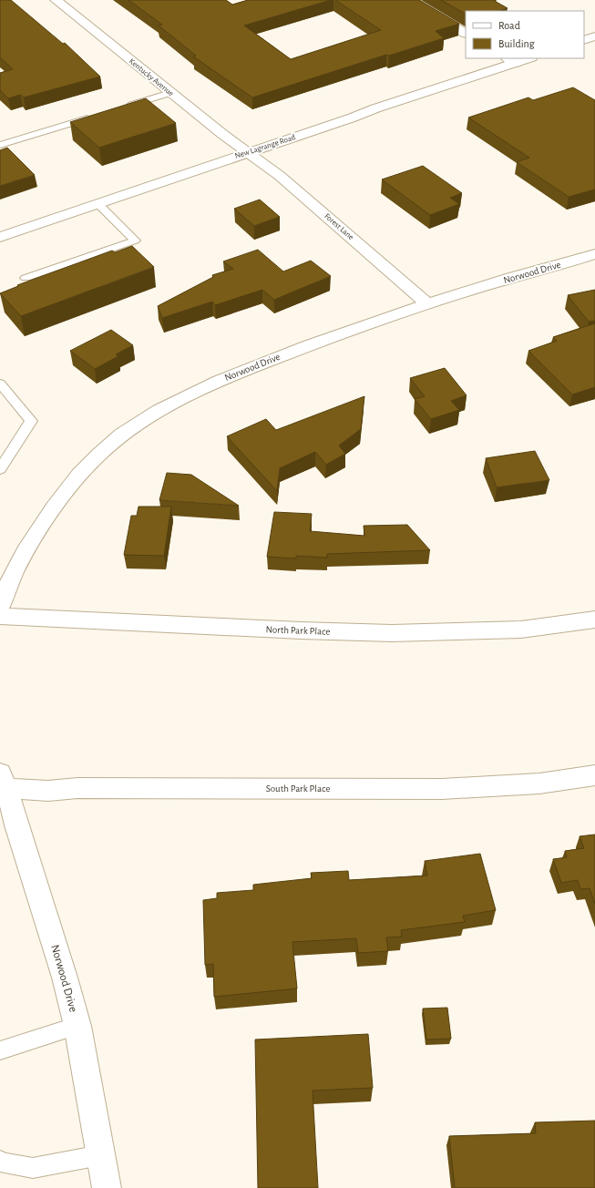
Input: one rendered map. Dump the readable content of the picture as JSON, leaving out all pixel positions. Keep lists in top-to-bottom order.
{
  "streets": {
    "street": [
      "Kentucky Avenue",
      "New Lagrange Road",
      "Forest Lane",
      "Norwood Drive",
      "North Park Place",
      "South Park Place"
    ]
  },
  "crossings": [
    ["Kentucky Avenue", "New Lagrange Road"],
    ["Kentucky Avenue", "Forest Lane"],
    ["New Lagrange Road", "Forest Lane"],
    ["Forest Lane", "Norwood Drive"],
    ["Norwood Drive", "South Park Place"]
  ],
  "legend": ["Road", "Building"]
}
